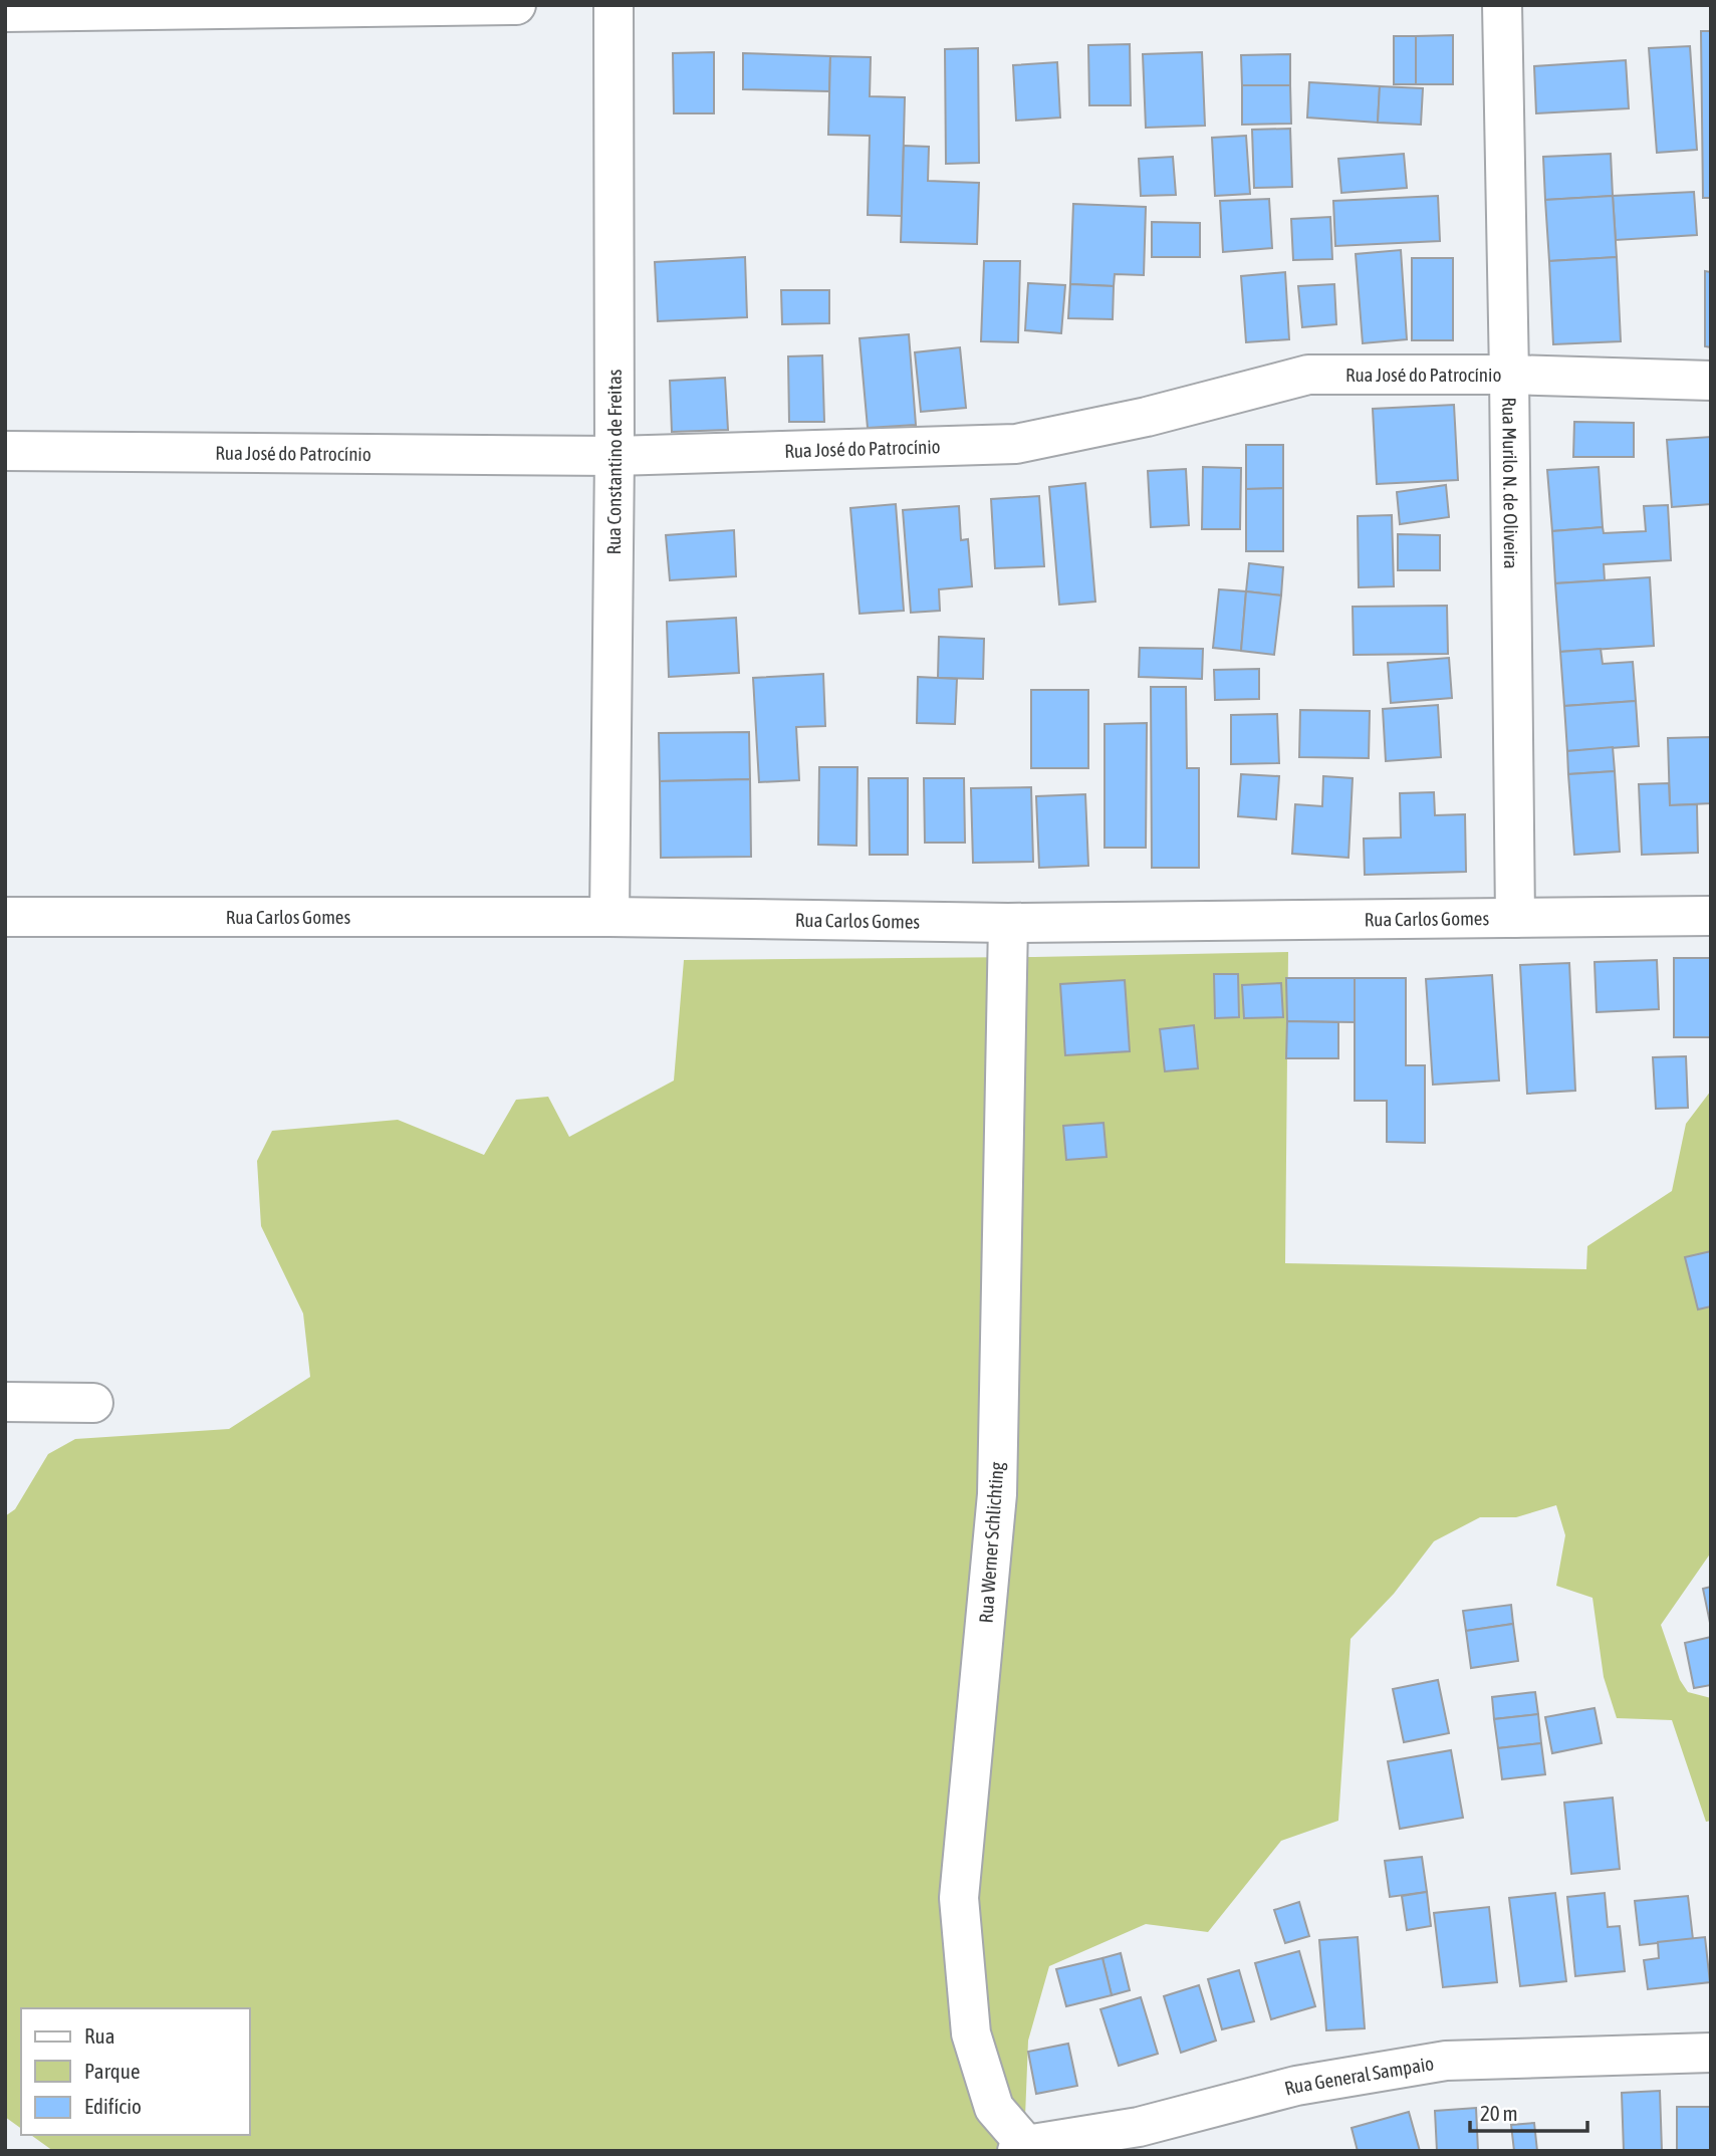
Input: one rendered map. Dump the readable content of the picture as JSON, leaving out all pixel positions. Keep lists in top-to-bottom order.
{
  "streets": {
    "street": [
      "Rua José do Patrocínio",
      "Rua Constantino de Freitas",
      "Rua Murilo N. de Oliveira",
      "Rua Carlos Gomes",
      "Rua Werner Schlichting",
      "Rua General Sampaio"
    ]
  },
  "crossings": [
    ["Rua José do Patrocínio", "Rua Constantino de Freitas"],
    ["Rua José do Patrocínio", "Rua Murilo N. de Oliveira"],
    ["Rua Constantino de Freitas", "Rua Carlos Gomes"],
    ["Rua Murilo N. de Oliveira", "Rua Carlos Gomes"],
    ["Rua Carlos Gomes", "Rua Werner Schlichting"],
    ["Rua Werner Schlichting", "Rua General Sampaio"]
  ],
  "legend": ["Rua", "Parque", "Edifício"],
  "scale_bar": "20 m"
}
